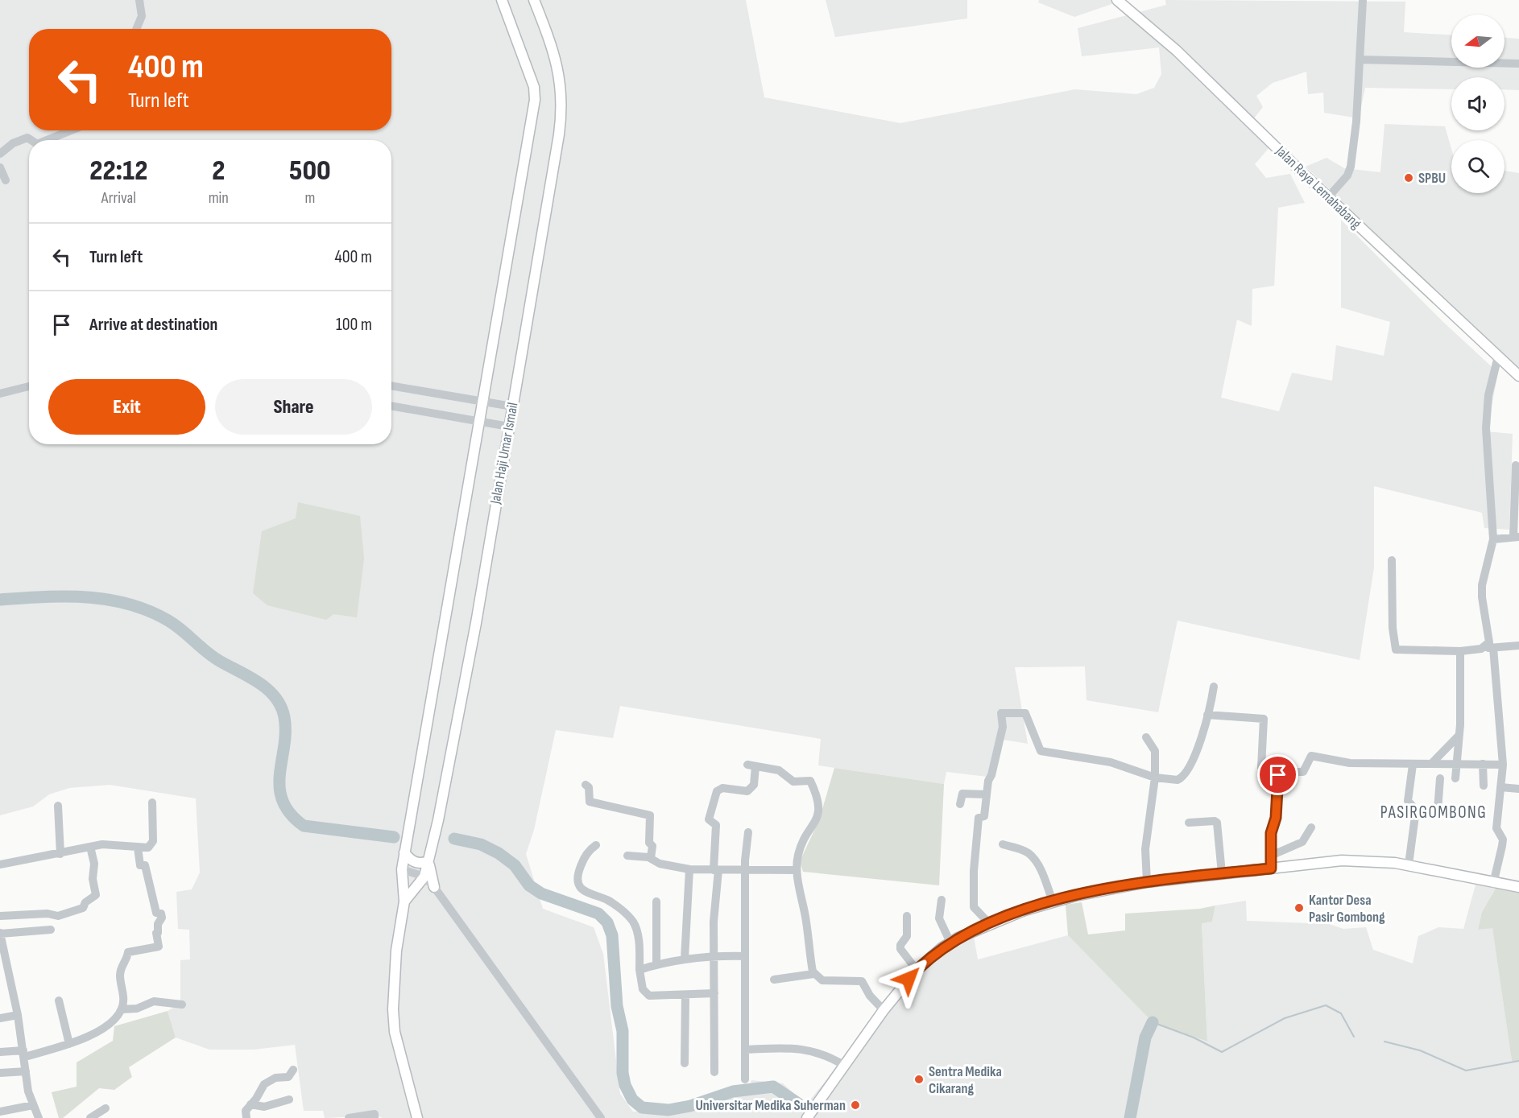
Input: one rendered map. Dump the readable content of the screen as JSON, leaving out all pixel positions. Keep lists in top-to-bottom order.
{
  "streets": {
    "main road": ["Jalan Raya Lemahabang", "Jalan Haji Umar Ismail"]
  },
  "districts": ["PASIRGOMBONG"],
  "places": [
    "SPBU",
    "Kantor Desa Pasir Gombong",
    "Sentra Medika Cikarang",
    "Universitar Medika Suherman"
  ],
  "north": "left",
  "page": {
    "turn": ["400 m", "Turn left"],
    "eta": [
      "22:12",
      "Arrival",
      "2",
      "min",
      "500",
      "m"
    ],
    "list": [
      {
        "name": "Turn left",
        "value": "400 m"
      },
      {
        "name": "Arrive at destination",
        "value": "100 m"
      }
    ],
    "buttons": ["Exit", "Share"]
  }
}
